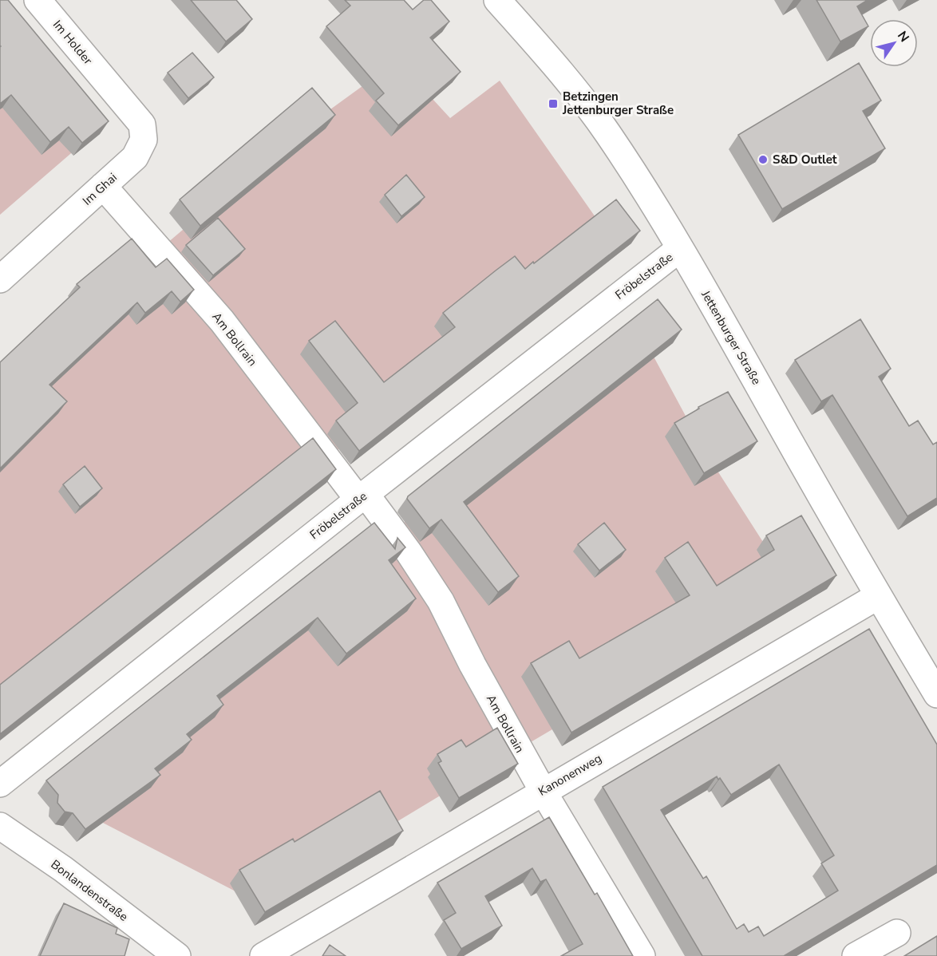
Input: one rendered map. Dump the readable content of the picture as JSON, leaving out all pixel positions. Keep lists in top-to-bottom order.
{
  "streets": {
    "street": [
      "Im Holder",
      "Im Ghai",
      "Fröbelstraße",
      "Jettenburger Straße",
      "Am Bollrain",
      "Kanonenweg",
      "Bonlandenstraße"
    ]
  },
  "crossings": [
    ["Im Holder", "Im Ghai"],
    ["Im Ghai", "Am Bollrain"],
    ["Fröbelstraße", "Jettenburger Straße"],
    ["Fröbelstraße", "Am Bollrain"],
    ["Jettenburger Straße", "Kanonenweg"],
    ["Am Bollrain", "Kanonenweg"]
  ],
  "places": {
    "transit": ["Betzingen Jettenburger Straße"],
    "other": ["S&D Outlet"]
  },
  "north": "top right"
}
